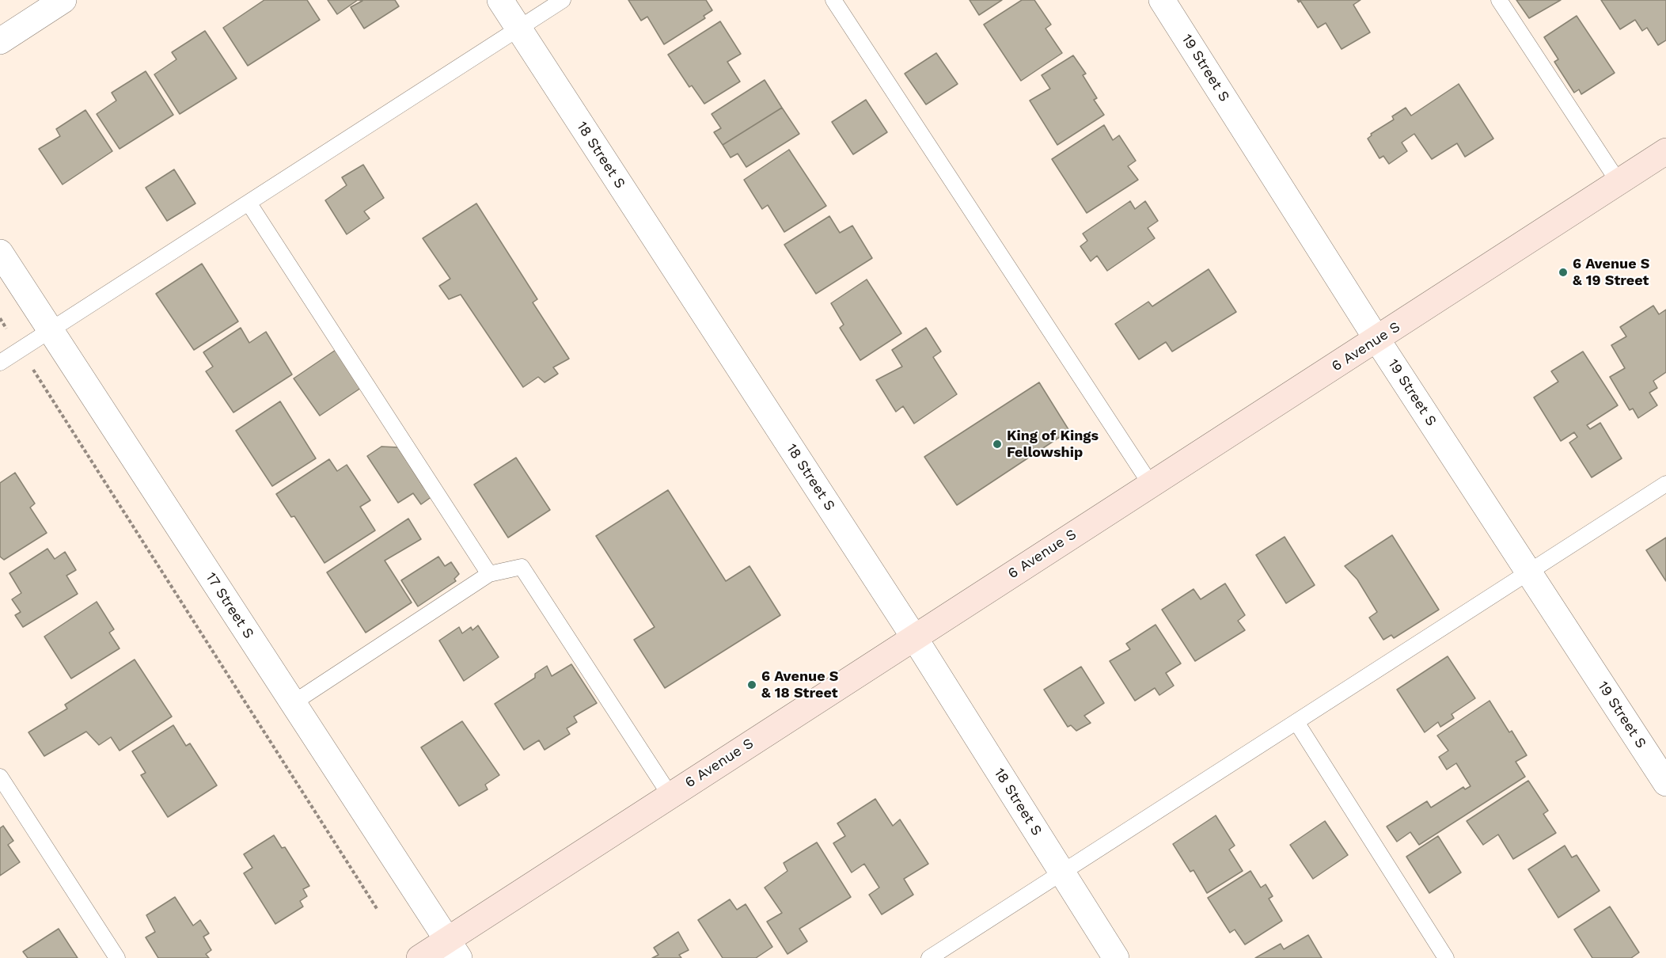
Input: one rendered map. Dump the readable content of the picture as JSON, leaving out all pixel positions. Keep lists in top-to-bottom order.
{
  "streets": {
    "main road": ["6 Avenue S"],
    "street": ["19 Street S", "18 Street S", "17 Street S"]
  },
  "crossings": [
    ["19 Street S", "6 Avenue S"],
    ["18 Street S", "6 Avenue S"],
    ["6 Avenue S", "17 Street S"]
  ],
  "places": ["6 Avenue S & 19 Street", "King of Kings Fellowship", "6 Avenue S & 18 Street"]
}
